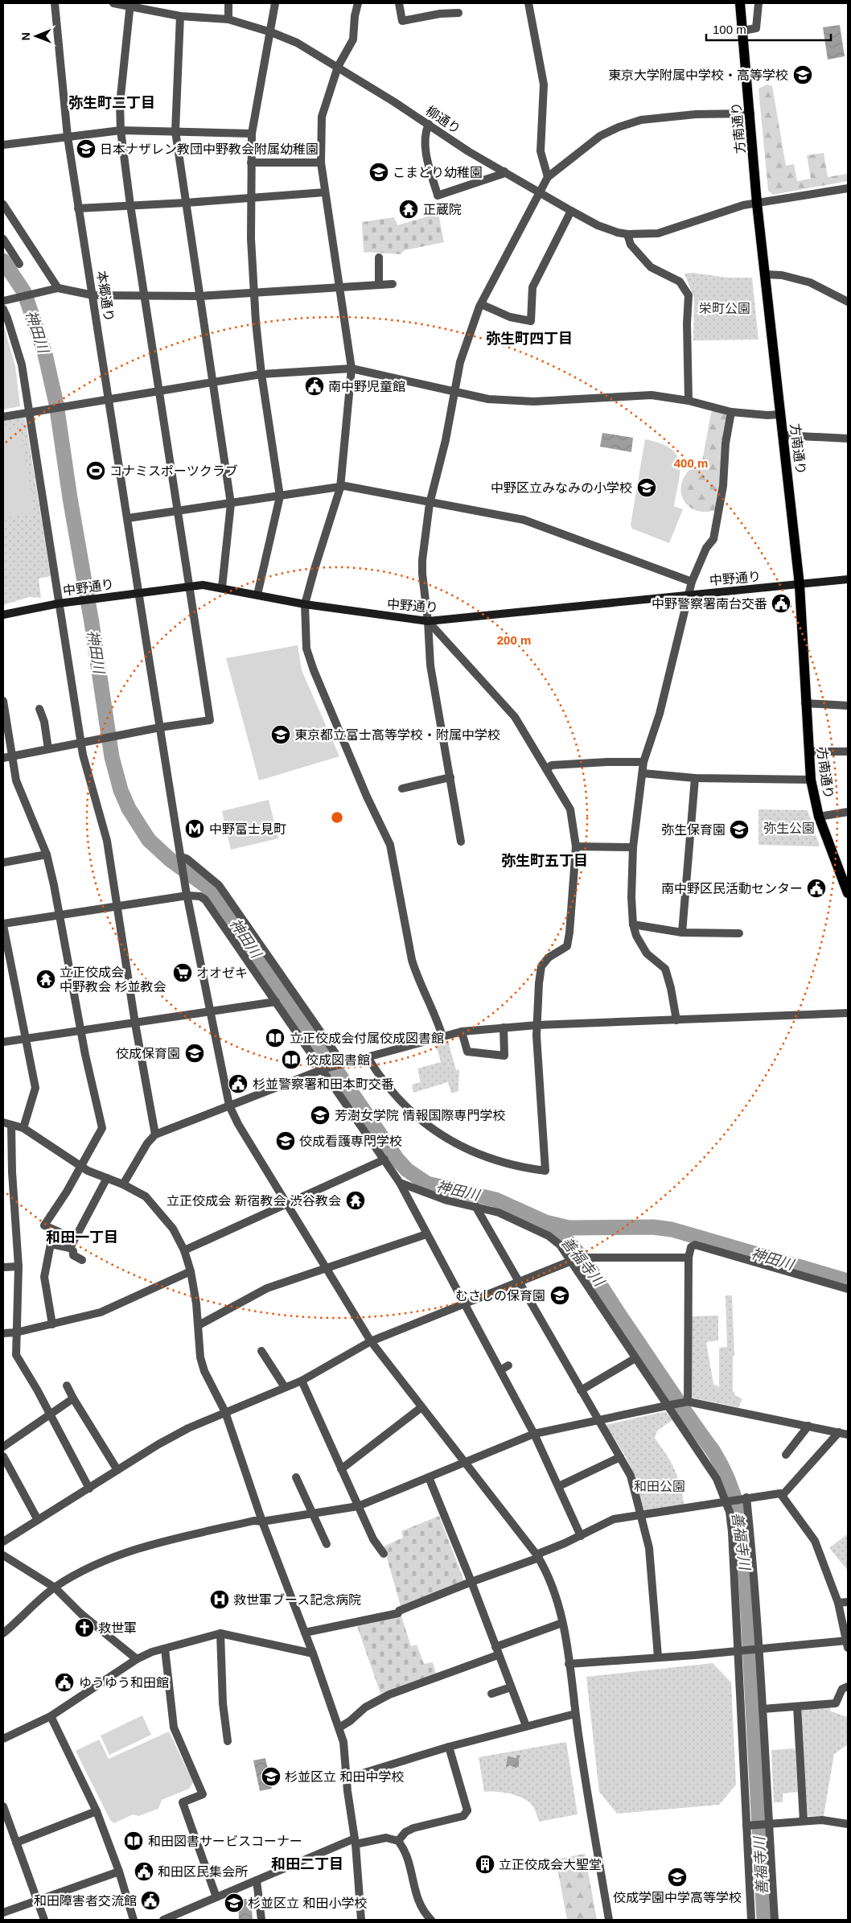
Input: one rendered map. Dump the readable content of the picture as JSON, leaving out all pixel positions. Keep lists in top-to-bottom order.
{
  "streets": {
    "main road": ["方南通り", "中野通り"],
    "street": ["柳通り", "本郷通り"]
  },
  "crossings": [
    ["柳通り", "方南通り"],
    ["方南通り", "中野通り"],
    ["本郷通り", "中野通り"]
  ],
  "districts": [
    "弥生町二丁目",
    "弥生町四丁目",
    "弥生町五丁目",
    "和田一丁目",
    "和田二丁目"
  ],
  "water": ["神田川", "善福寺川"],
  "parks": ["栄町公園", "弥生公園", "和田公園"],
  "places": {
    "school or university": [
      "東京大学附属中学校・高等学校",
      "日本ナザレン教団中野教会附属幼稚園",
      "こまどり幼稚園",
      "中野区立みなみの小学校",
      "東京都立富士高等学校・附属中学校",
      "弥生保育園",
      "佼成保育園",
      "芳澍女学院 情報国際専門学校",
      "佼成看護専門学校",
      "むさしの保育園",
      "杉並区立 和田中学校",
      "佼成学園中学高等学校",
      "杉並区立 和田小学校"
    ],
    "temple": ["正蔵院", "立正佼成会 中野教会 杉並教会", "立正佼成会 新宿教会 渋谷教会"],
    "public building": [
      "南中野児童館",
      "中野警察署南台交番",
      "南中野区民活動センター",
      "杉並警察署和田本町交番",
      "ゆうゆう和田館",
      "和田区民集会所",
      "和田障害者交流館"
    ],
    "sports": ["コナミスポーツクラブ"],
    "metro station": ["中野富士見町"],
    "supermarket": ["オオゼキ"],
    "library": ["立正佼成会付属佼成図書館", "佼成図書館", "和田図書サービスコーナー"],
    "hospital": ["救世軍ブース記念病院"],
    "church": ["救世軍"],
    "building": ["立正佼成会大聖堂"]
  },
  "scale_bar": "100 m",
  "north": "left",
  "rings": ["400 m", "200 m"]
}
